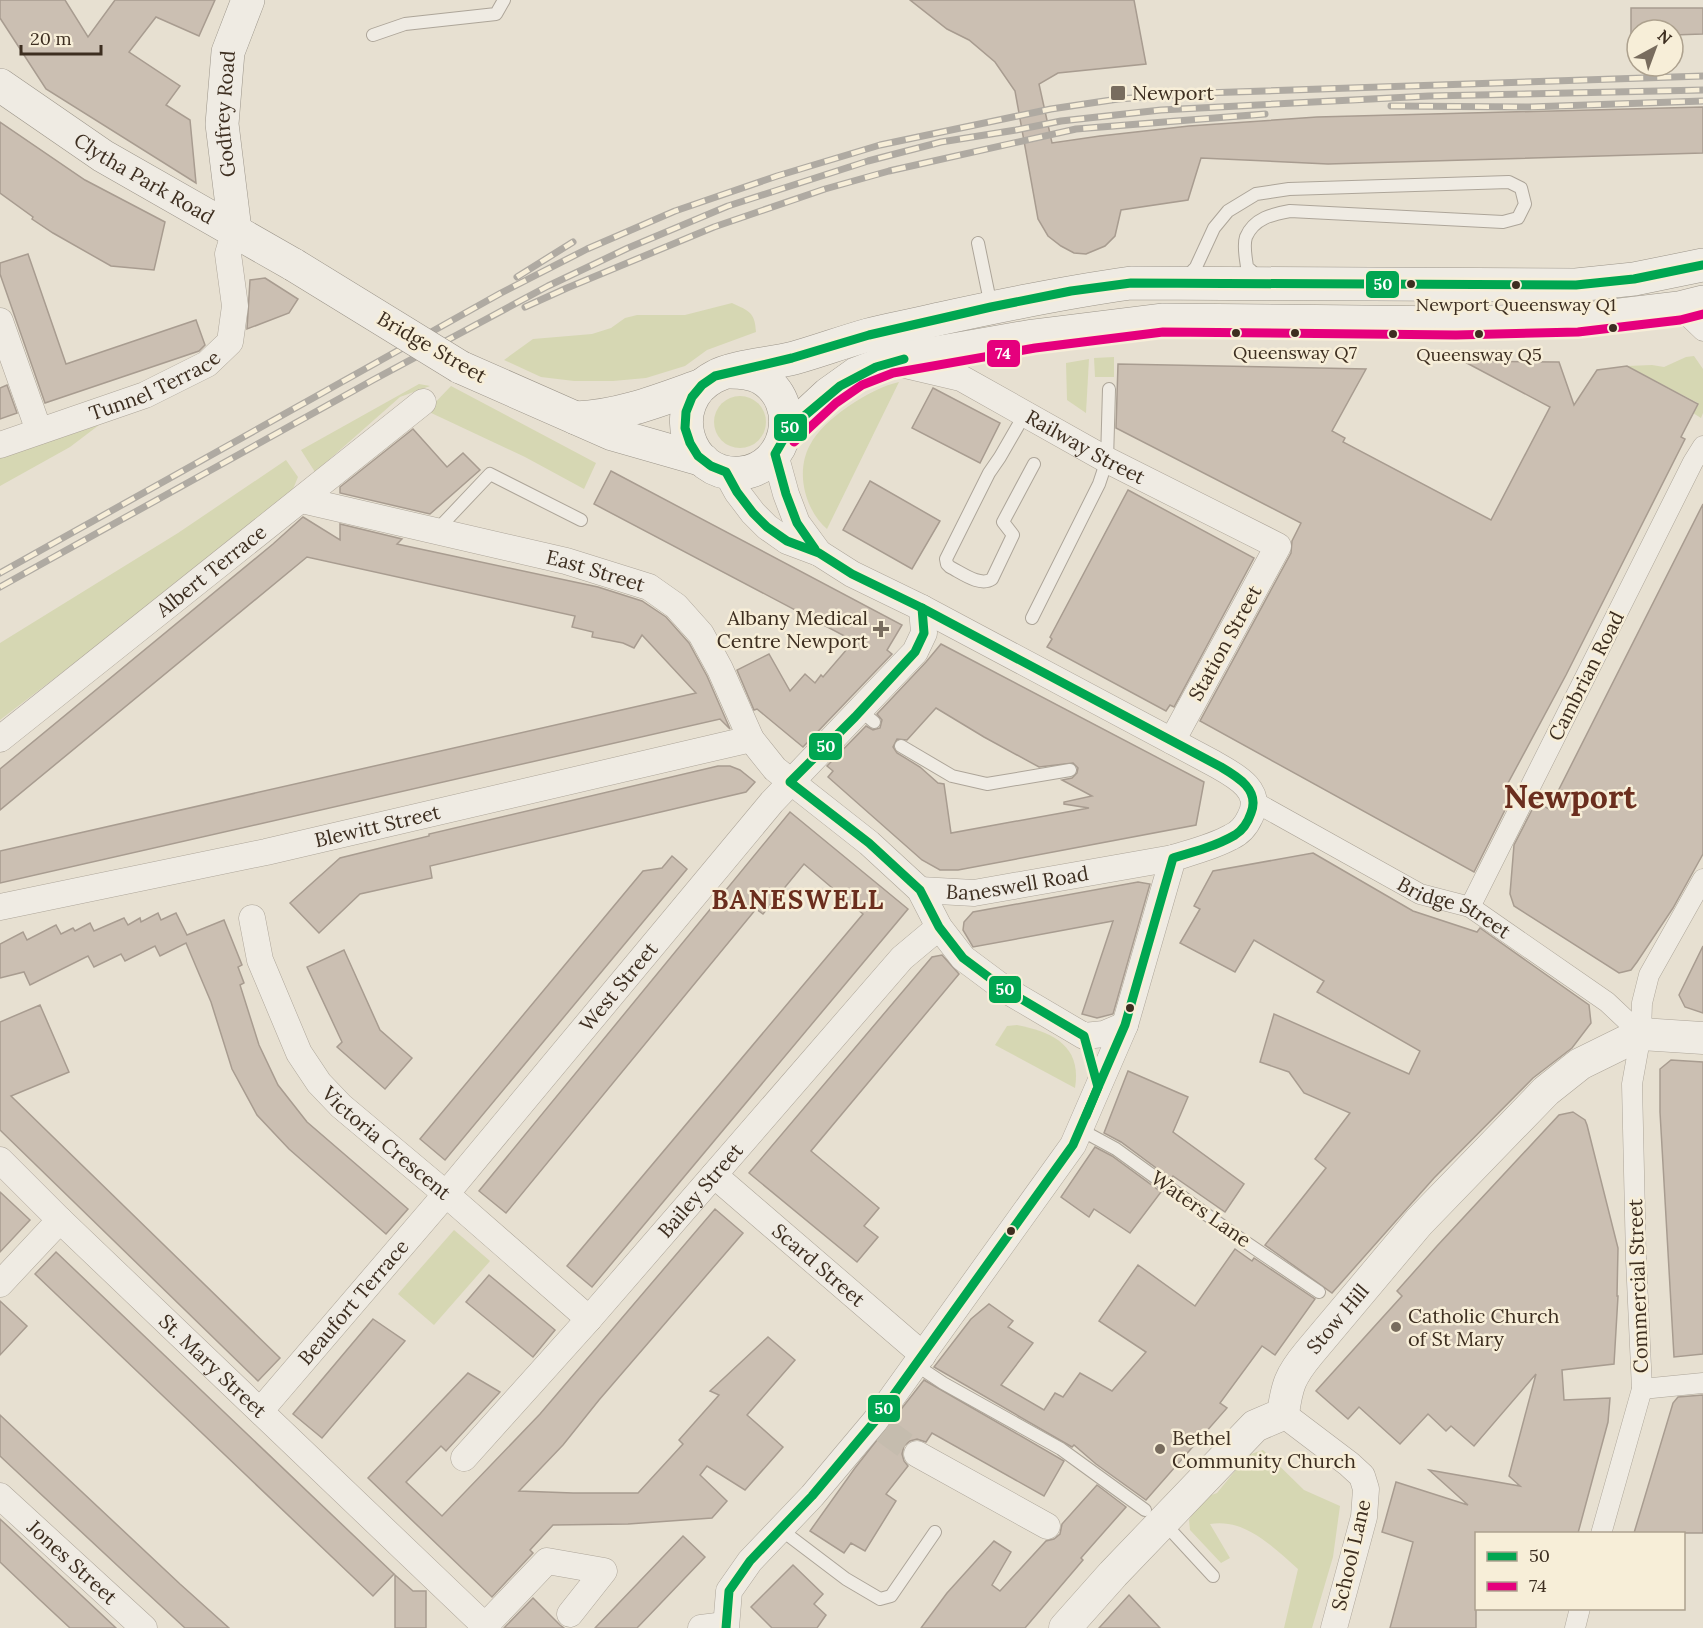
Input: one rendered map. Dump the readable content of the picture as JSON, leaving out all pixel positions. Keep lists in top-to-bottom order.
{
  "streets": {
    "main road": ["Godfrey Road", "Clytha Park Road", "Bridge Street"],
    "street": [
      "Tunnel Terrace",
      "Railway Street",
      "Albert Terrace",
      "East Street",
      "Station Street",
      "Cambrian Road",
      "Blewitt Street",
      "Baneswell Road",
      "West Street",
      "Victoria Crescent",
      "Bailey Street",
      "Scard Street",
      "Commercial Street",
      "Beaufort Terrace",
      "Stow Hill",
      "St. Mary Street",
      "School Lane",
      "Jones Street"
    ],
    "lane": ["Waters Lane"]
  },
  "crossings": [
    ["Godfrey Road", "Clytha Park Road"],
    ["Godfrey Road", "Tunnel Terrace"],
    ["Clytha Park Road", "Bridge Street"],
    ["Clytha Park Road", "Tunnel Terrace"],
    ["Bridge Street", "Cambrian Road"],
    ["Bridge Street", "Baneswell Road"],
    ["Bridge Street", "Commercial Street"],
    ["Bridge Street", "Stow Hill"],
    ["Railway Street", "Station Street"],
    ["Albert Terrace", "East Street"],
    ["East Street", "Blewitt Street"],
    ["East Street", "Baneswell Road"],
    ["East Street", "West Street"],
    ["Baneswell Road", "West Street"],
    ["West Street", "Victoria Crescent"],
    ["West Street", "Beaufort Terrace"],
    ["Victoria Crescent", "Bailey Street"],
    ["Victoria Crescent", "Beaufort Terrace"],
    ["Bailey Street", "Scard Street"],
    ["Commercial Street", "Stow Hill"],
    ["Beaufort Terrace", "St. Mary Street"],
    ["Stow Hill", "School Lane"]
  ],
  "districts": ["Newport", "BANESWELL"],
  "places": {
    "transit": ["Newport"],
    "other": [
      "Newport Queensway Q1",
      "Queensway Q7",
      "Queensway Q5",
      "Catholic Church of St Mary",
      "Bethel Community Church"
    ],
    "health": ["Albany Medical Centre Newport"]
  },
  "lines": ["transit line 50", "transit line 74"],
  "legend": ["50", "74"],
  "scale_bar": "20 m",
  "north": "top right"
}
